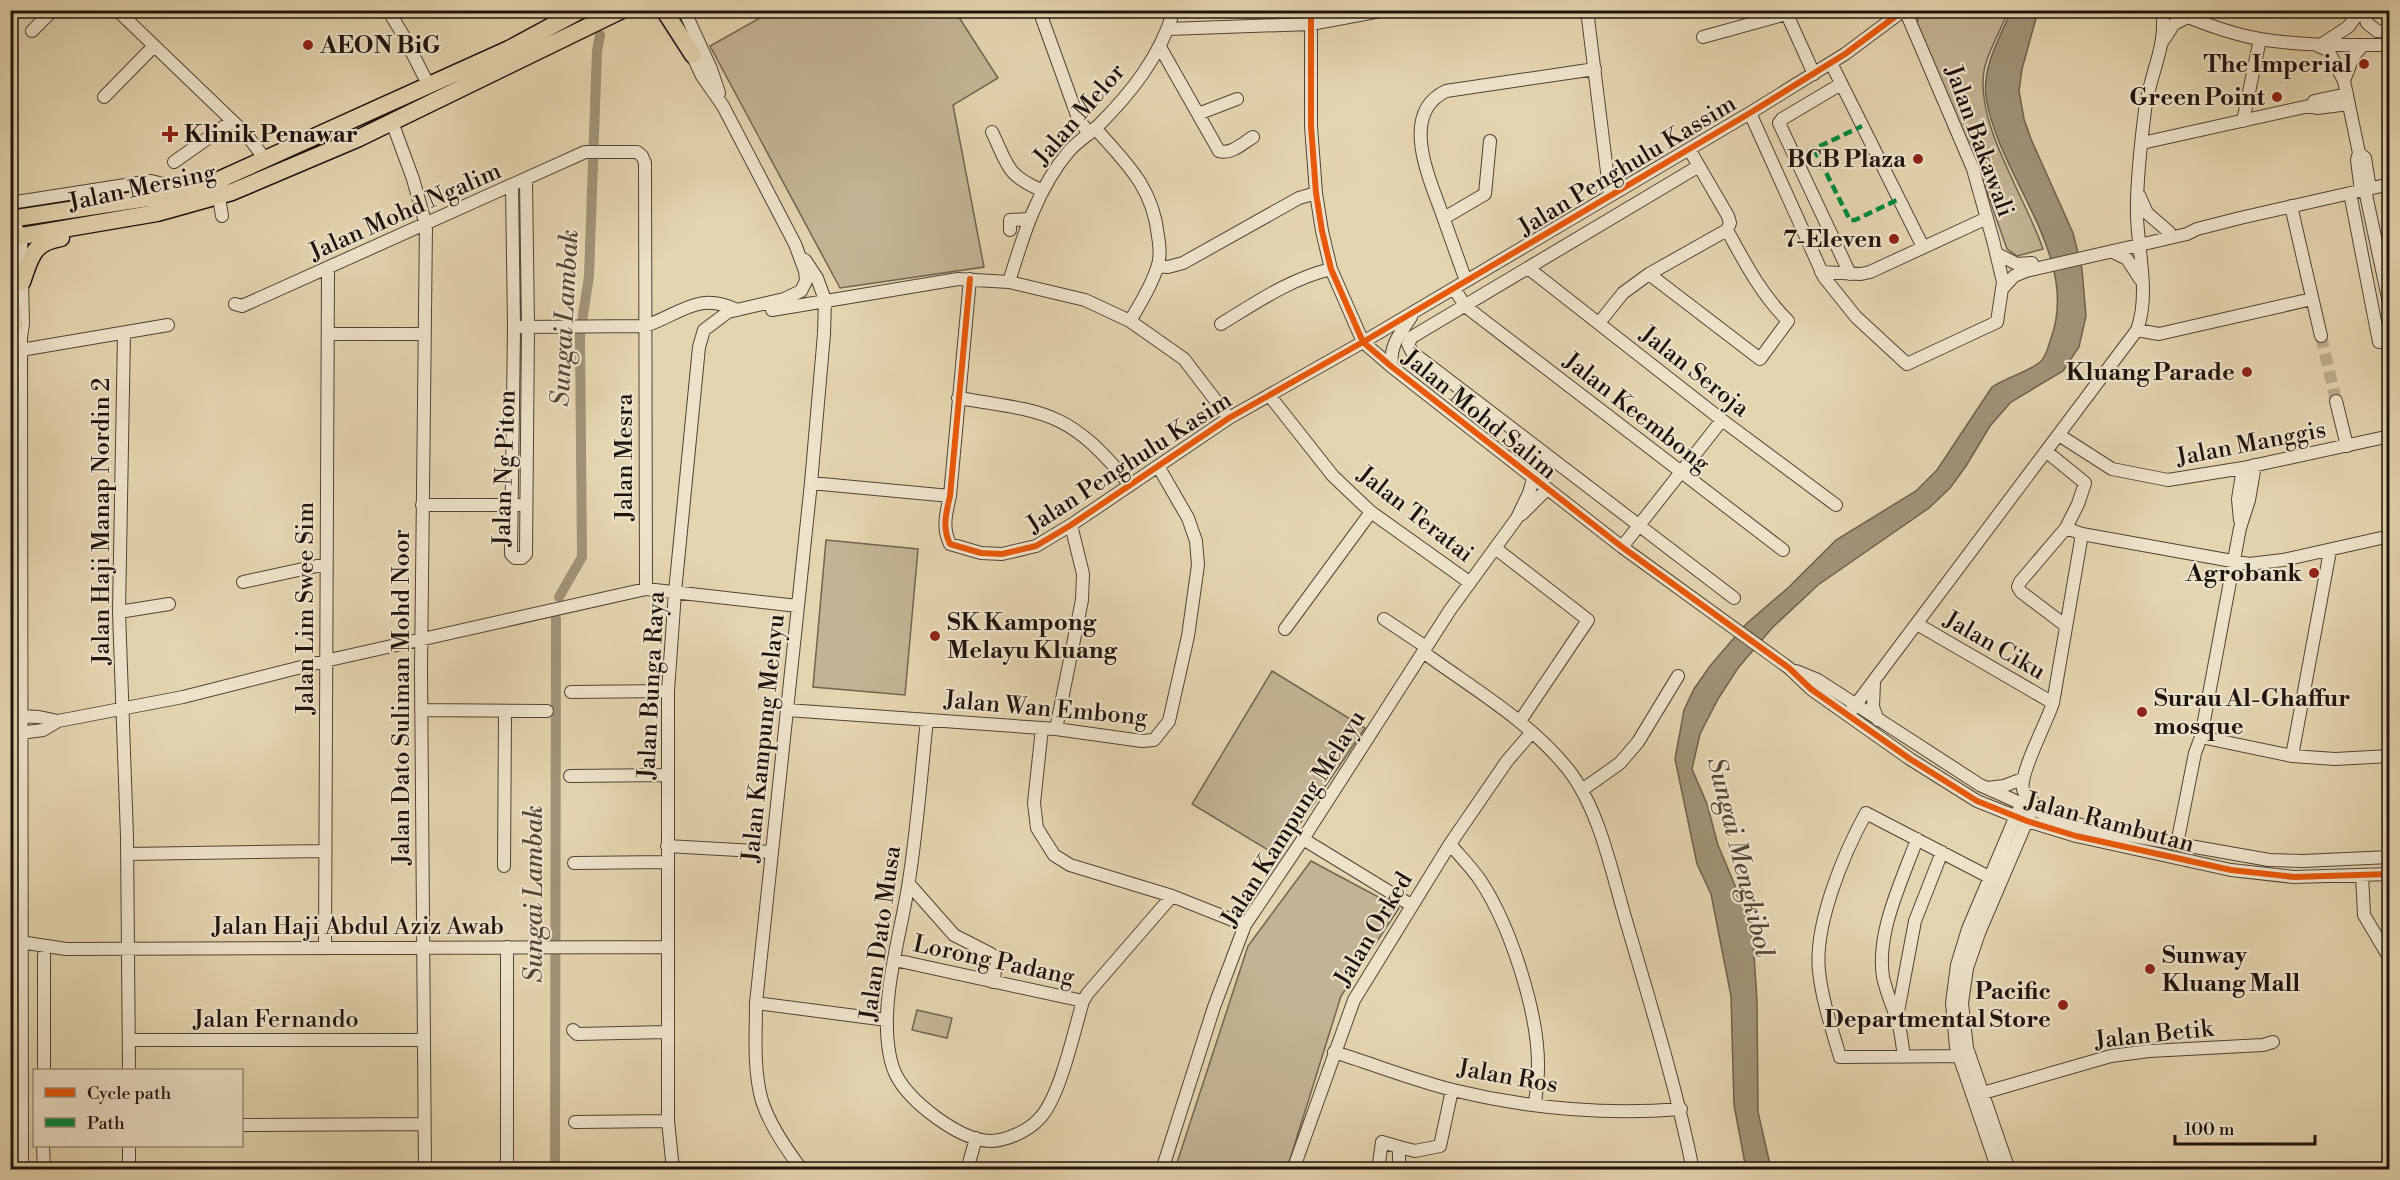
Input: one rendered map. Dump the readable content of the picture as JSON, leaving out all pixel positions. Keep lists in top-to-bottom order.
{
  "streets": {
    "highway": ["Jalan Mersing"],
    "street": [
      "Jalan Melor",
      "Jalan Bakawali",
      "Jalan Penghulu Kassim",
      "Jalan Mohd Ngalim",
      "Jalan Seroja",
      "Jalan Keembong",
      "Jalan Mohd Salim",
      "Jalan Manggis",
      "Jalan Mesra",
      "Jalan Penghulu Kasim",
      "Jalan Ng Piton",
      "Jalan Teratai",
      "Jalan Haji Manap Nordin 2",
      "Jalan Lim Swee Sim",
      "Jalan Ciku",
      "Jalan Bunga Raya",
      "Jalan Dato Suliman Mohd Noor",
      "Jalan Wan Embong",
      "Jalan Kampung Melayu",
      "Jalan Rambutan",
      "Jalan Haji Abdul Aziz Awab",
      "Jalan Orked",
      "Jalan Dato Musa",
      "Lorong Padang",
      "Jalan Fernando",
      "Jalan Betik",
      "Jalan Ros"
    ]
  },
  "crossings": [
    ["Jalan Bakawali", "Jalan Penghulu Kassim"],
    ["Jalan Penghulu Kassim", "Jalan Seroja"],
    ["Jalan Penghulu Kassim", "Jalan Keembong"],
    ["Jalan Penghulu Kassim", "Jalan Mohd Salim"],
    ["Jalan Penghulu Kassim", "Jalan Penghulu Kasim"],
    ["Jalan Mersing", "Jalan Dato Suliman Mohd Noor"],
    ["Jalan Mohd Ngalim", "Jalan Mesra"],
    ["Jalan Mohd Ngalim", "Jalan Ng Piton"],
    ["Jalan Mohd Ngalim", "Jalan Lim Swee Sim"],
    ["Jalan Mohd Ngalim", "Jalan Dato Suliman Mohd Noor"],
    ["Jalan Mohd Salim", "Jalan Penghulu Kasim"],
    ["Jalan Mohd Salim", "Jalan Kampung Melayu"],
    ["Jalan Mohd Salim", "Jalan Rambutan"],
    ["Jalan Penghulu Kasim", "Jalan Teratai"],
    ["Jalan Penghulu Kasim", "Jalan Wan Embong"],
    ["Jalan Teratai", "Jalan Kampung Melayu"],
    ["Jalan Haji Manap Nordin 2", "Jalan Haji Abdul Aziz Awab"],
    ["Jalan Haji Manap Nordin 2", "Jalan Fernando"],
    ["Jalan Lim Swee Sim", "Jalan Haji Abdul Aziz Awab"],
    ["Jalan Bunga Raya", "Jalan Haji Abdul Aziz Awab"],
    ["Jalan Dato Suliman Mohd Noor", "Jalan Haji Abdul Aziz Awab"],
    ["Jalan Dato Suliman Mohd Noor", "Jalan Fernando"],
    ["Jalan Wan Embong", "Jalan Kampung Melayu"],
    ["Jalan Wan Embong", "Jalan Dato Musa"],
    ["Jalan Orked", "Jalan Ros"],
    ["Jalan Dato Musa", "Lorong Padang"]
  ],
  "water": ["Sungai Lambak", "Sungai Mengkibol"],
  "places": {
    "other": [
      "AEON BiG",
      "The Imperial",
      "Green Point",
      "BCB Plaza",
      "7-Eleven",
      "Kluang Parade",
      "Agrobank",
      "SK Kampong Melayu Kluang",
      "Surau Al-Ghaffur mosque",
      "Sunway Kluang Mall",
      "Pacific Departmental Store"
    ],
    "health": ["Klinik Penawar"]
  },
  "legend": ["Cycle path", "Path"],
  "scale_bar": "100 m"
}
